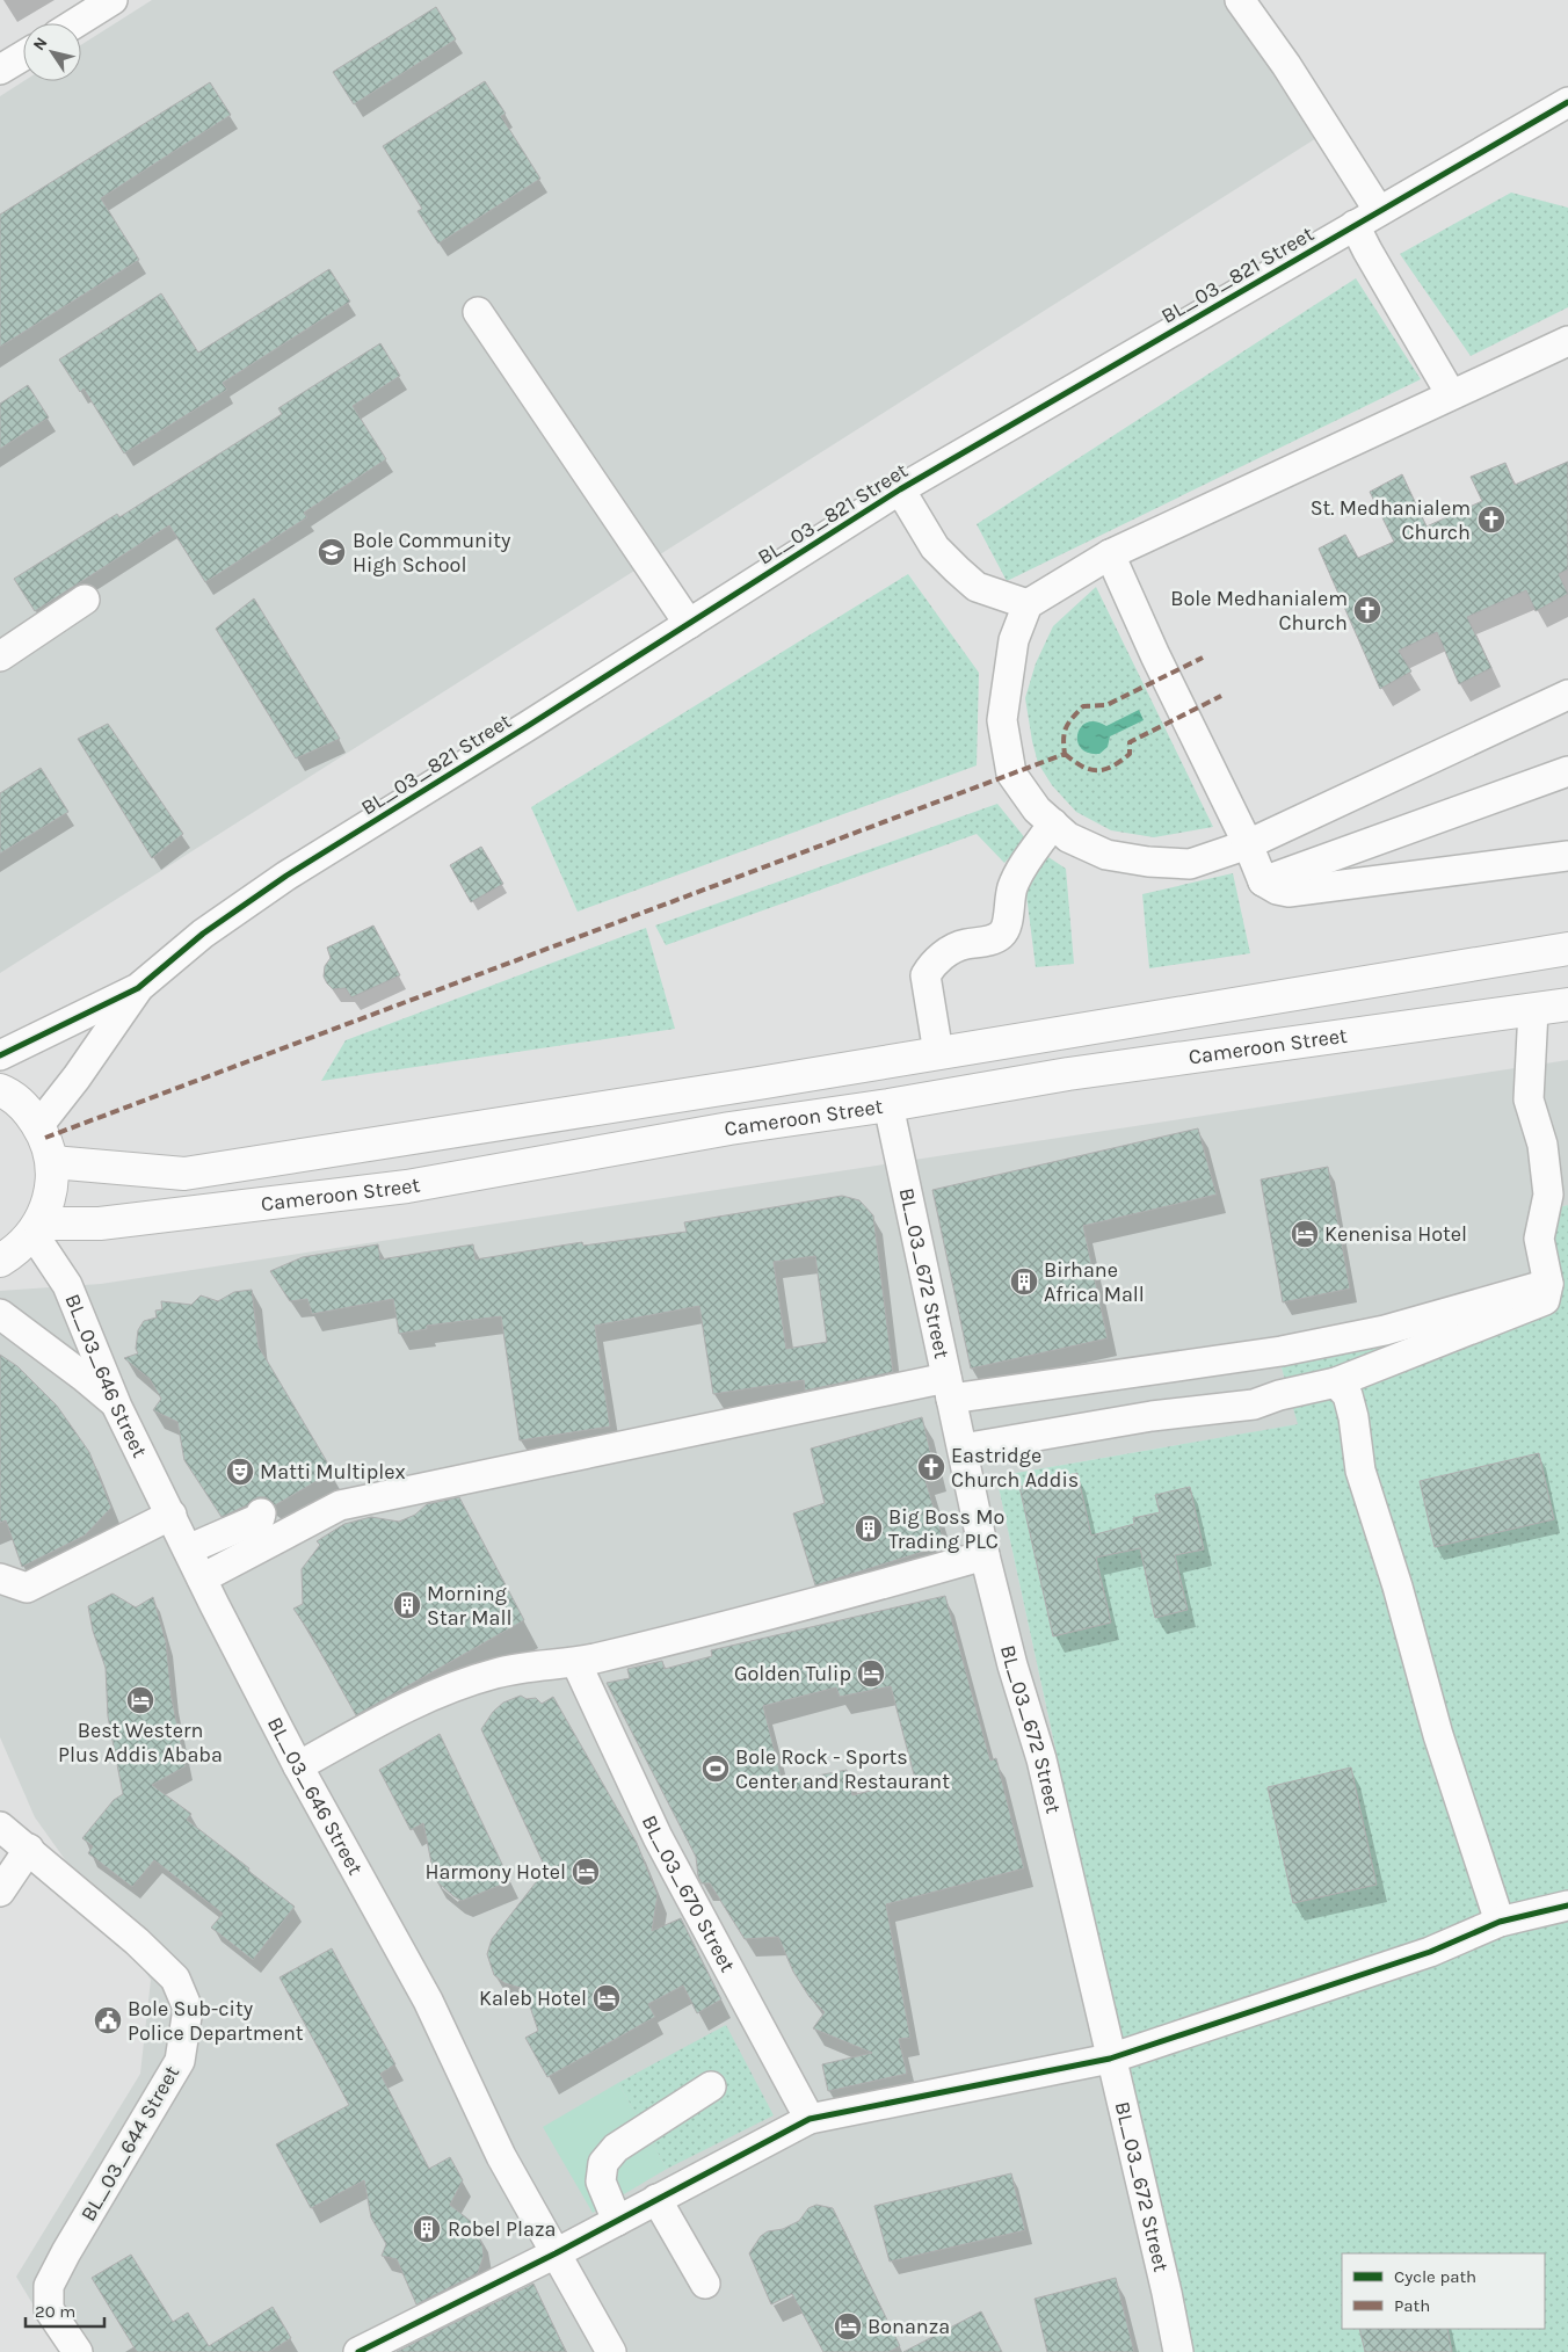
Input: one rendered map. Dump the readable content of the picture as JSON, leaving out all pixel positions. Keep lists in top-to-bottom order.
{
  "streets": {
    "main road": ["Cameroon Street"],
    "street": [
      "BL_03_821 Street",
      "BL_03_672 Street",
      "BL_03_646 Street",
      "BL_03_670 Street",
      "BL_03_644 Street"
    ]
  },
  "crossings": [
    ["Cameroon Street", "BL_03_672 Street"],
    ["Cameroon Street", "BL_03_646 Street"]
  ],
  "places": {
    "church": ["St. Medhanialem Church", "Bole Medhanialem Church", "Eastridge Church Addis"],
    "school or university": ["Bole Community High School"],
    "hotel": [
      "Kenenisa Hotel",
      "Golden Tulip",
      "Best Western Plus Addis Ababa",
      "Harmony Hotel",
      "Kaleb Hotel",
      "Bonanza"
    ],
    "building": [
      "Birhane Africa Mall",
      "Big Boss Mo Trading PLC",
      "Morning Star Mall",
      "Robel Plaza"
    ],
    "theatre": ["Matti Multiplex"],
    "sports": ["Bole Rock - Sports Center and Restaurant"],
    "public building": ["Bole Sub-city Police Department"]
  },
  "legend": ["Cycle path", "Path"],
  "scale_bar": "20 m",
  "north": "top left"
}
